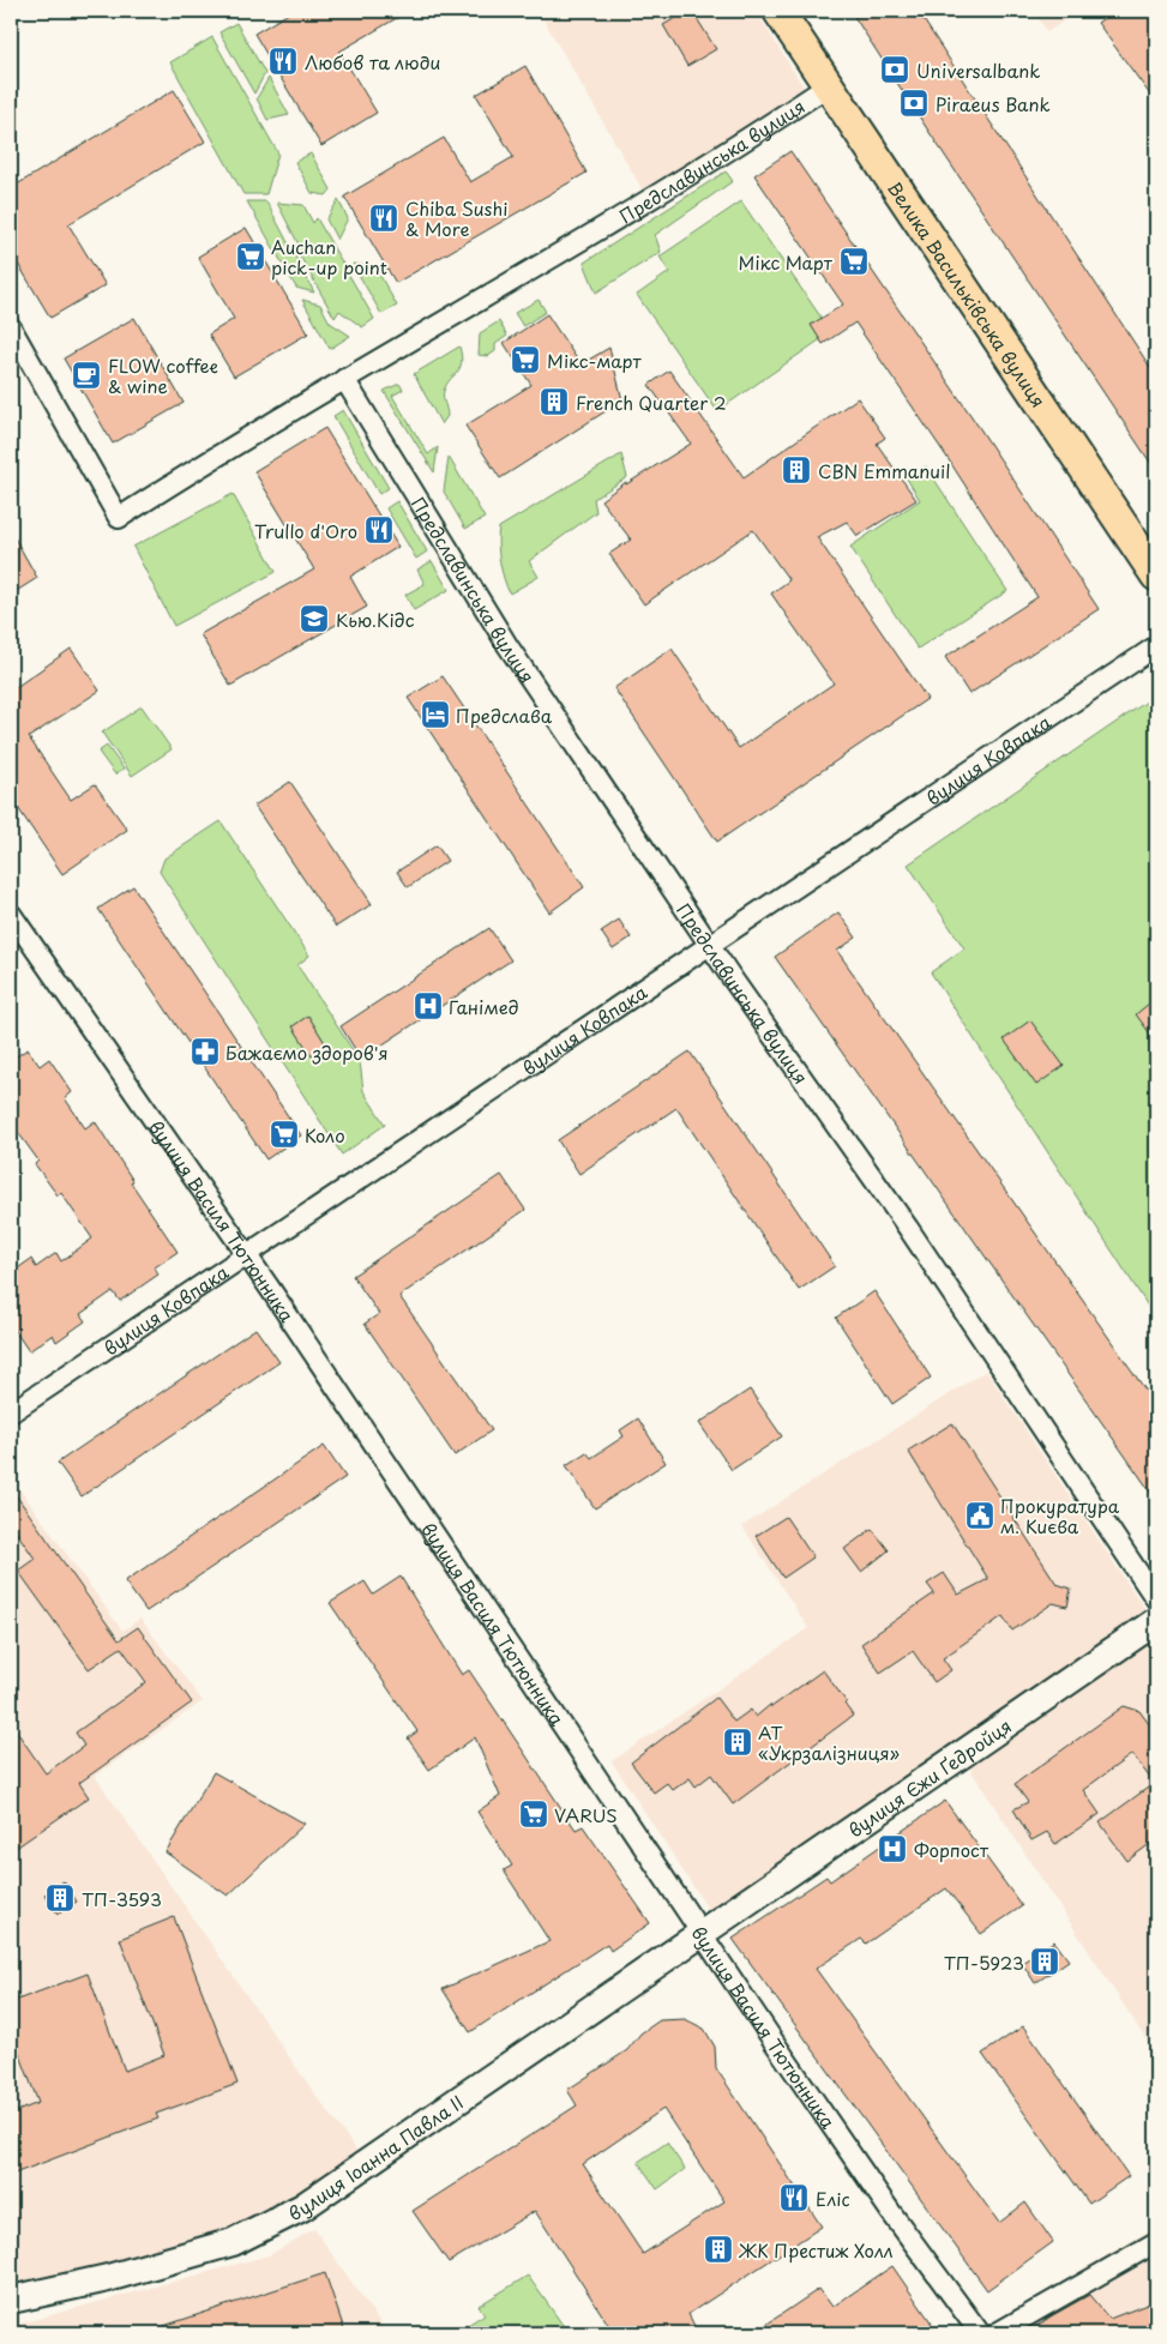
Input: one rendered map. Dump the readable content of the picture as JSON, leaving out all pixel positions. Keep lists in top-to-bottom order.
{
  "streets": {
    "main road": ["Велика Васильківська вулиця"],
    "street": [
      "Предславинська вулиця",
      "вулиця Ковпака",
      "вулиця Василя Тютюнника",
      "вулиця Єжи Ґедройця",
      "вулиця Іоанна Павла II"
    ]
  },
  "crossings": [
    ["Предславинська вулиця", "Велика Васильківська вулиця"],
    ["Предславинська вулиця", "вулиця Ковпака"],
    ["вулиця Ковпака", "вулиця Василя Тютюнника"],
    ["вулиця Василя Тютюнника", "вулиця Єжи Ґедройця"],
    ["вулиця Василя Тютюнника", "вулиця Іоанна Павла II"],
    ["вулиця Єжи Ґедройця", "вулиця Іоанна Павла II"]
  ],
  "places": {
    "restaurant": [
      "Любов та люди",
      "Chiba Sushi & More",
      "Trullo d'Oro",
      "Еліс"
    ],
    "bank": ["Universalbank", "Piraeus Bank"],
    "supermarket": [
      "Auchan pick-up point",
      "Мікс Март",
      "Мікс-март",
      "Коло",
      "VARUS"
    ],
    "cafe": ["FLOW coffee & wine"],
    "building": [
      "French Quarter 2",
      "CBN Emmanuil",
      "АТ «Укрзалізниця»",
      "ТП-3593",
      "ТП-5923",
      "ЖК Престиж Холл"
    ],
    "school or university": ["Кью.Кідс"],
    "hotel": ["Предслава"],
    "hospital": ["Ганімед", "Форпост"],
    "pharmacy": ["Бажаємо здоров'я"],
    "public building": ["Прокуратура м. Києва"]
  }
}
